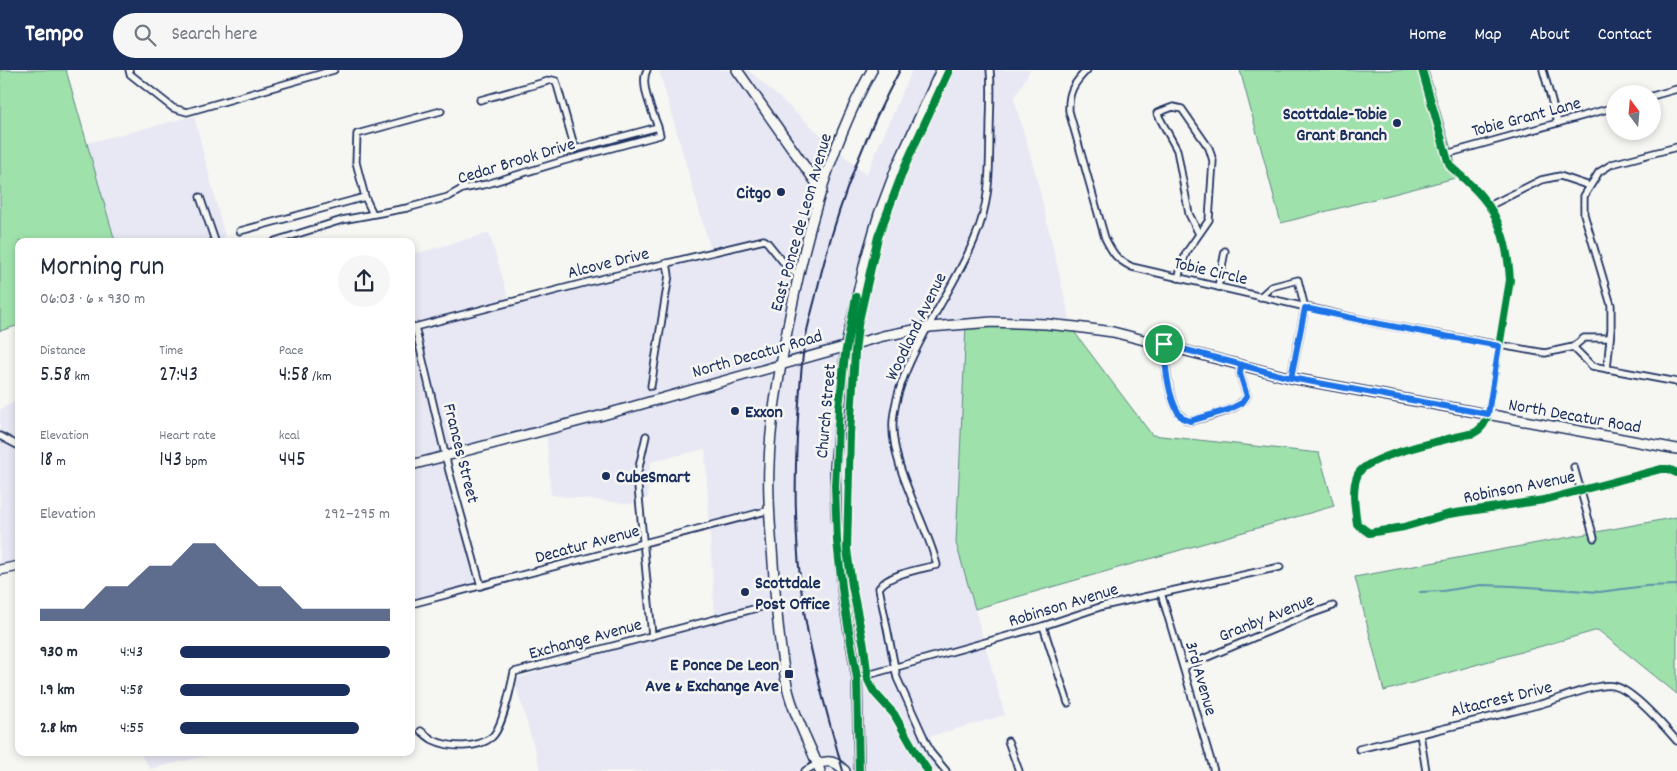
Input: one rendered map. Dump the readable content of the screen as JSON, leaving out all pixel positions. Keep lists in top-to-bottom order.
{
  "streets": {
    "main road": ["East Ponce de Leon Avenue", "North Decatur Road", "Church Street"],
    "street": [
      "Tobie Grant Lane",
      "Cedar Brook Drive",
      "Alcove Drive",
      "Tobie Circle",
      "Woodland Avenue",
      "Frances Street",
      "Robinson Avenue",
      "Decatur Avenue",
      "Granby Avenue",
      "Exchange Avenue",
      "3rd Avenue",
      "Altacrest Drive"
    ]
  },
  "crossings": [
    ["East Ponce de Leon Avenue", "Alcove Drive"],
    ["East Ponce de Leon Avenue", "North Decatur Road"],
    ["East Ponce de Leon Avenue", "Decatur Avenue"],
    ["East Ponce de Leon Avenue", "Exchange Avenue"],
    ["Woodland Avenue", "North Decatur Road"],
    ["Woodland Avenue", "Robinson Avenue"],
    ["North Decatur Road", "Church Street"],
    ["North Decatur Road", "Frances Street"],
    ["North Decatur Road", "Robinson Avenue"],
    ["Church Street", "Robinson Avenue"],
    ["Frances Street", "Decatur Avenue"],
    ["Robinson Avenue", "3rd Avenue"],
    ["Granby Avenue", "3rd Avenue"]
  ],
  "places": {
    "other": [
      "Scottdale-Tobie Grant Branch",
      "Citgo",
      "Exxon",
      "CubeSmart",
      "Scottdale Post Office"
    ],
    "transit": ["E Ponce De Leon Ave & Exchange Ave"]
  },
  "north": "top",
  "page": {
    "header": "Tempo",
    "search": "Search here",
    "nav": [
      "Home",
      "Map",
      "About",
      "Contact"
    ],
    "heading": ["Morning run", "06:03 · 6 × 930 m"],
    "stats": [
      ["Distance", "5.58 km"],
      ["Time", "27:43"],
      ["Pace", "4:58 /km"],
      ["Elevation", "18 m"],
      ["Heart rate", "143 bpm"],
      ["kcal", "445"]
    ],
    "chart": ["Elevation", "292–295 m"],
    "list": [
      {
        "name": "930 m",
        "note": "4:43"
      },
      {
        "name": "1.9 km",
        "note": "4:58"
      },
      {
        "name": "2.8 km",
        "note": "4:55"
      }
    ]
  }
}
